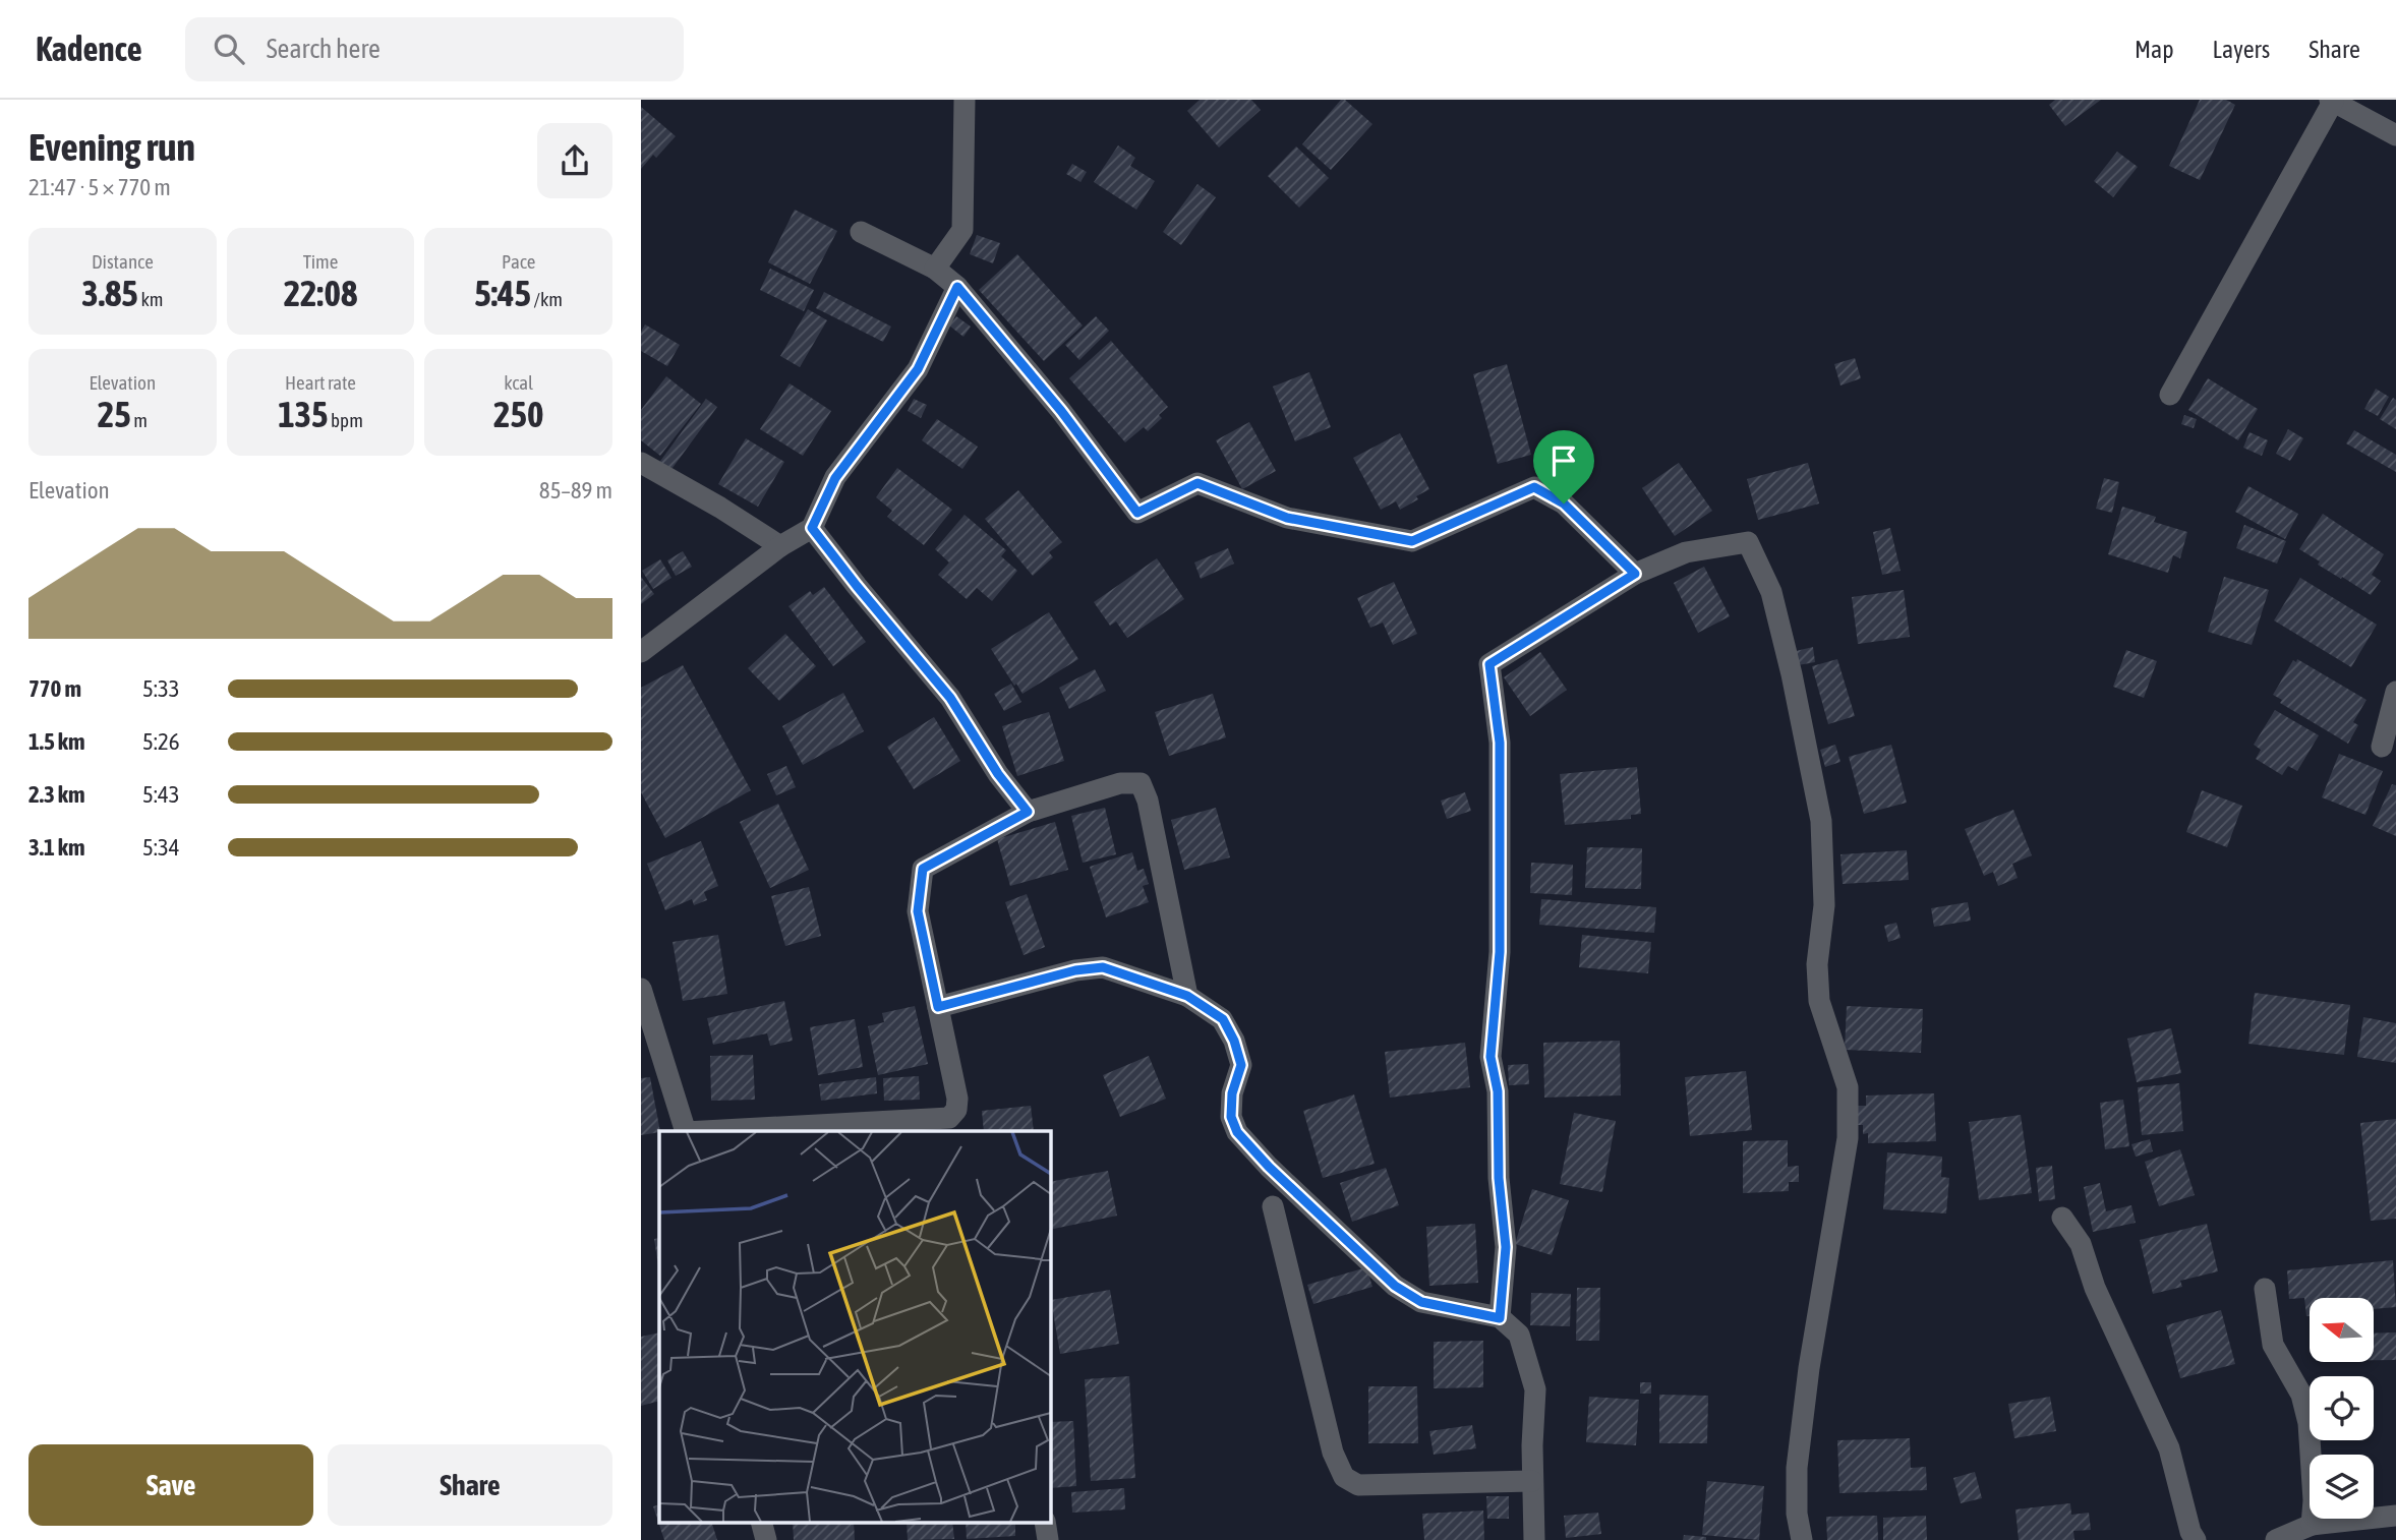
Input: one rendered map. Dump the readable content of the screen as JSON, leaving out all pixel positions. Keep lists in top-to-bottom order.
{
  "north": "left",
  "page": {
    "header": "Kadence",
    "search": "Search here",
    "nav": ["Map", "Layers", "Share"],
    "heading": ["Evening run", "21:47 · 5 × 770 m"],
    "stats": [
      ["Distance", "3.85 km"],
      ["Time", "22:08"],
      ["Pace", "5:45 /km"],
      ["Elevation", "25 m"],
      ["Heart rate", "135 bpm"],
      ["kcal", "250"]
    ],
    "chart": ["Elevation", "85–89 m"],
    "list": [
      {
        "name": "770 m",
        "note": "5:33"
      },
      {
        "name": "1.5 km",
        "note": "5:26"
      },
      {
        "name": "2.3 km",
        "note": "5:43"
      },
      {
        "name": "3.1 km",
        "note": "5:34"
      }
    ],
    "buttons": ["Save", "Share"]
  }
}
